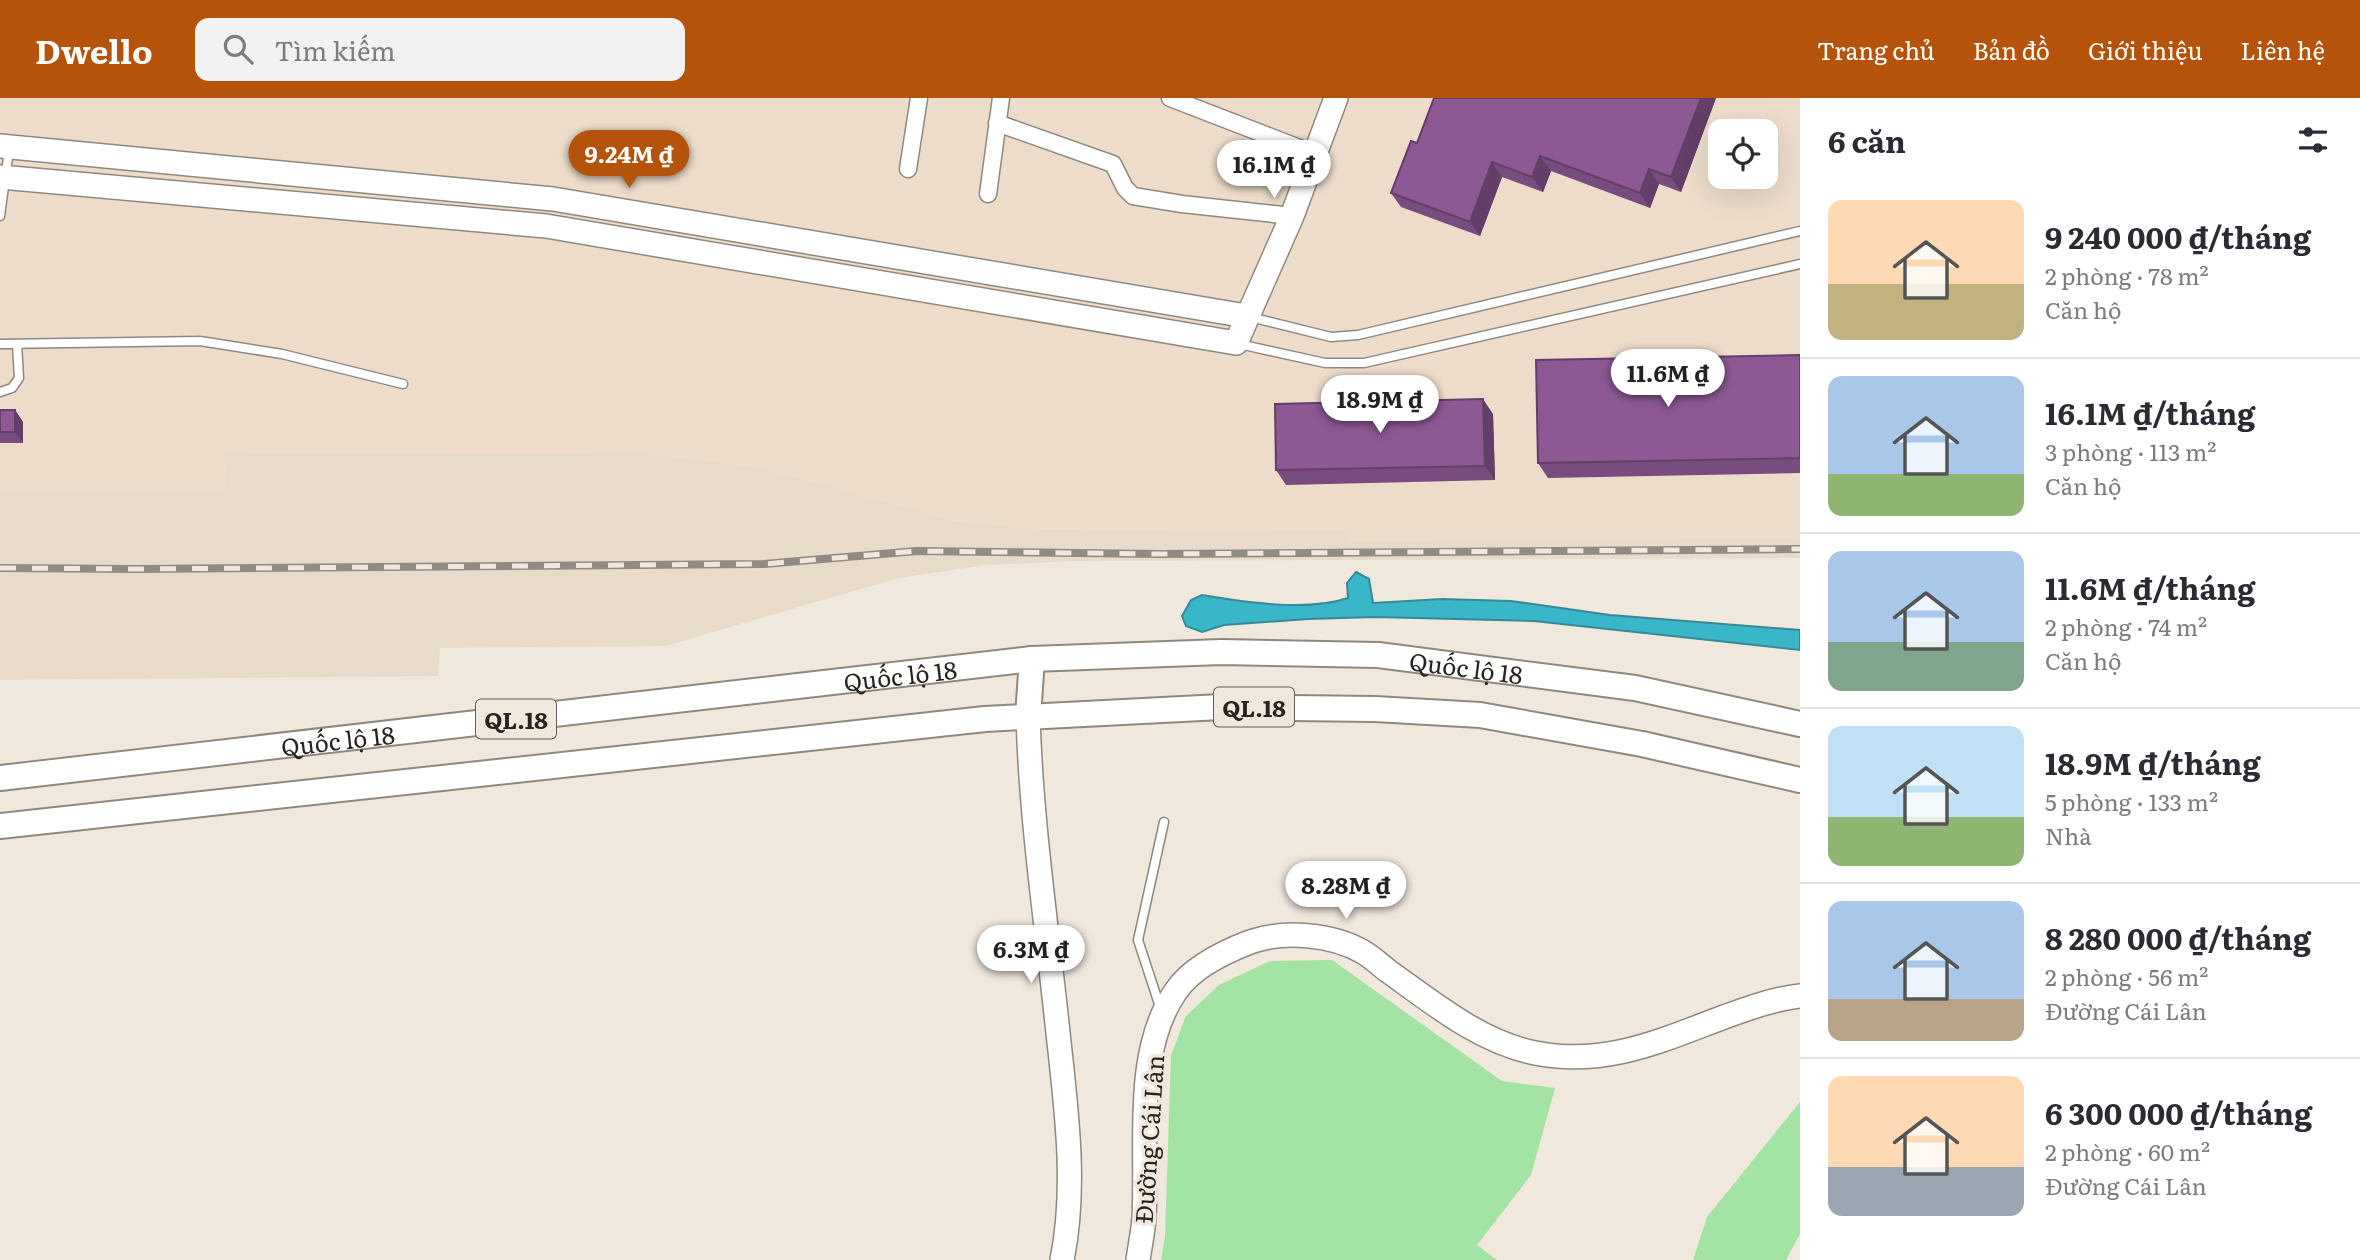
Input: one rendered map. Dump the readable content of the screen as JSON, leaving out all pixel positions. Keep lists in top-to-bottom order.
{
  "streets": {
    "main road": ["Quốc lộ 18", "QL.18", "Đường Cái Lân"]
  },
  "page": {
    "header": "Dwello",
    "search": "Tìm kiếm",
    "nav": [
      "Trang chủ",
      "Bản đồ",
      "Giới thiệu",
      "Liên hệ"
    ],
    "heading": "6 căn",
    "price": [
      "9.24M ₫",
      "16.1M ₫",
      "11.6M ₫",
      "18.9M ₫",
      "8.28M ₫",
      "6.3M ₫"
    ],
    "list": [
      {
        "name": "9 240 000 ₫/tháng",
        "note": "2 phòng · 78 m² · Căn hộ"
      },
      {
        "name": "16.1M ₫/tháng",
        "note": "3 phòng · 113 m² · Căn hộ"
      },
      {
        "name": "11.6M ₫/tháng",
        "note": "2 phòng · 74 m² · Căn hộ"
      },
      {
        "name": "18.9M ₫/tháng",
        "note": "5 phòng · 133 m² · Nhà"
      },
      {
        "name": "8 280 000 ₫/tháng",
        "note": "2 phòng · 56 m² · Đường Cái Lân"
      },
      {
        "name": "6 300 000 ₫/tháng",
        "note": "2 phòng · 60 m² · Đường Cái Lân"
      }
    ]
  }
}
